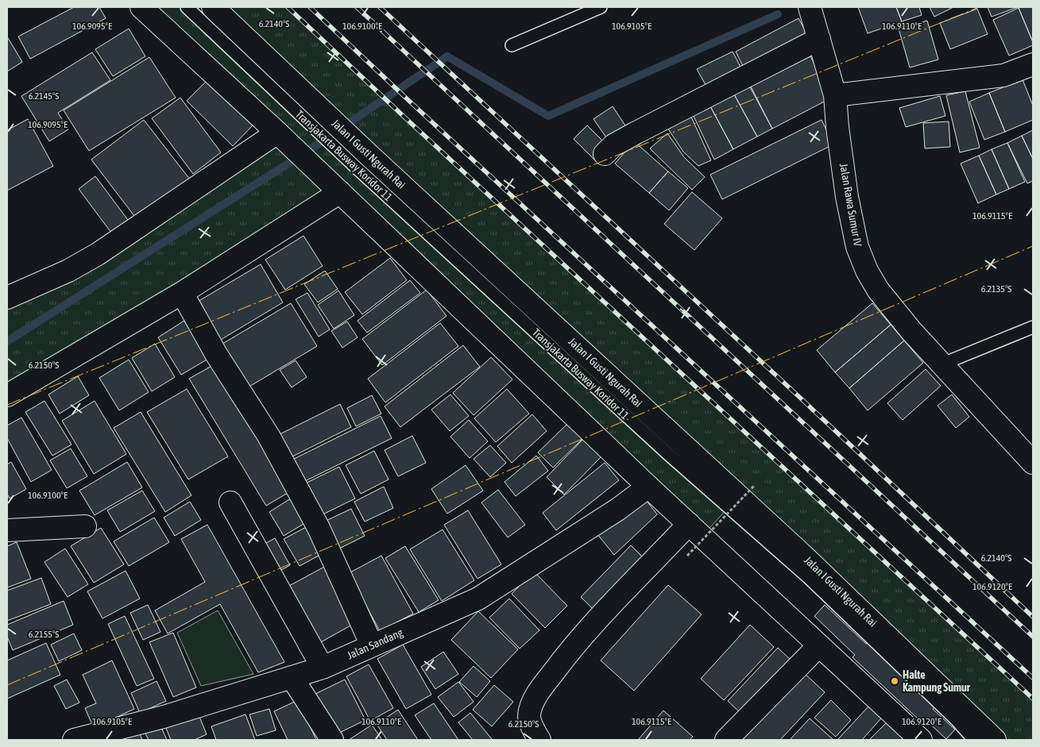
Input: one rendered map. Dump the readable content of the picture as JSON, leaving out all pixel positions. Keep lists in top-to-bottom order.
{
  "streets": {
    "street": ["Jalan I Gusti Ngurah Rai", "Jalan Rawa Sumur IV", "Jalan Sandang"],
    "lane": ["Transjakarta Busway Koridor 11"]
  },
  "crossings": [
    ["Jalan I Gusti Ngurah Rai", "Transjakarta Busway Koridor 11"]
  ],
  "places": ["Halte Kampung Sumur"],
  "coordinates": [
    "6.2140°S",
    "106.9095°E",
    "106.9100°E",
    "106.9105°E",
    "106.9110°E",
    "6.2145°S",
    "106.9115°E",
    "6.2135°S",
    "6.2150°S",
    "106.9120°E",
    "6.2155°S"
  ]
}
